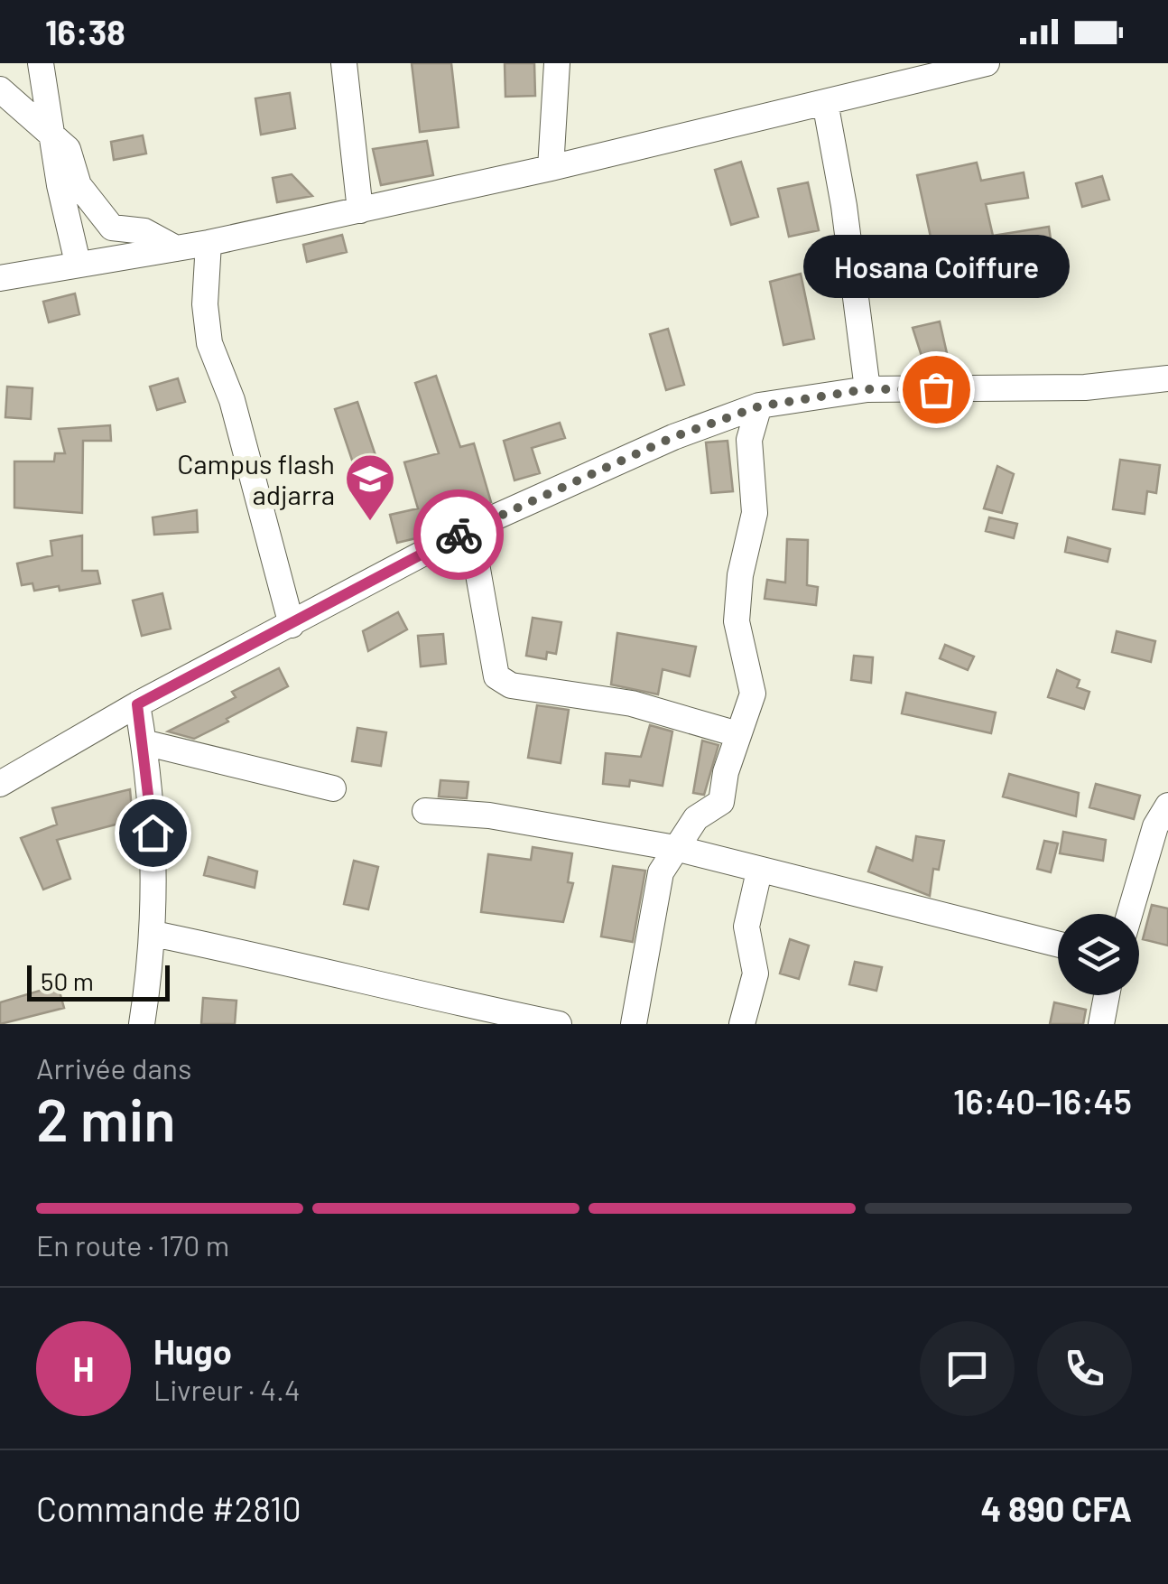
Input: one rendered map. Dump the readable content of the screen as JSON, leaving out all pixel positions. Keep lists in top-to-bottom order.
{
  "places": {
    "other": ["Hosana Coiffure"],
    "school or university": ["Campus flash adjarra"]
  },
  "scale_bar": "50 m",
  "page": {
    "status": "16:38",
    "bubble": "Hosana Coiffure",
    "scale": "50 m",
    "heading": ["2 min", "Arrivée dans", "16:40–16:45"],
    "panel": [
      "Hugo",
      "Livreur · 4.4",
      "Commande #2810",
      "4 890 CFA"
    ],
    "bar": "En route · 170 m",
    "round": "H"
  }
}
